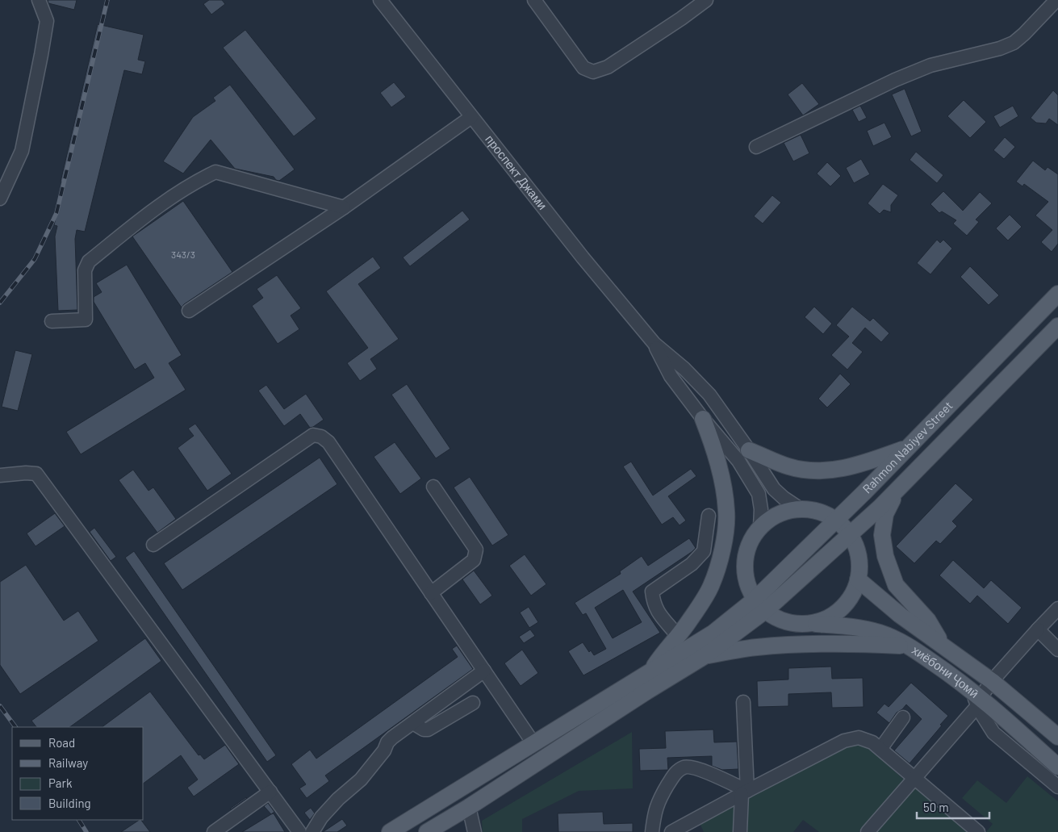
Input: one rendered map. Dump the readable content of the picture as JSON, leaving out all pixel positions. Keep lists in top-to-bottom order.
{
  "streets": {
    "main road": ["Rahmon Nabiyev Street", "хиёбони Ҷомӣ"],
    "street": ["проспект Джами"]
  },
  "crossings": [
    ["Rahmon Nabiyev Street", "хиёбони Ҷомӣ"]
  ],
  "house_numbers": ["343/3"],
  "legend": [
    "Road",
    "Railway",
    "Park",
    "Building"
  ],
  "scale_bar": "50 m"
}
